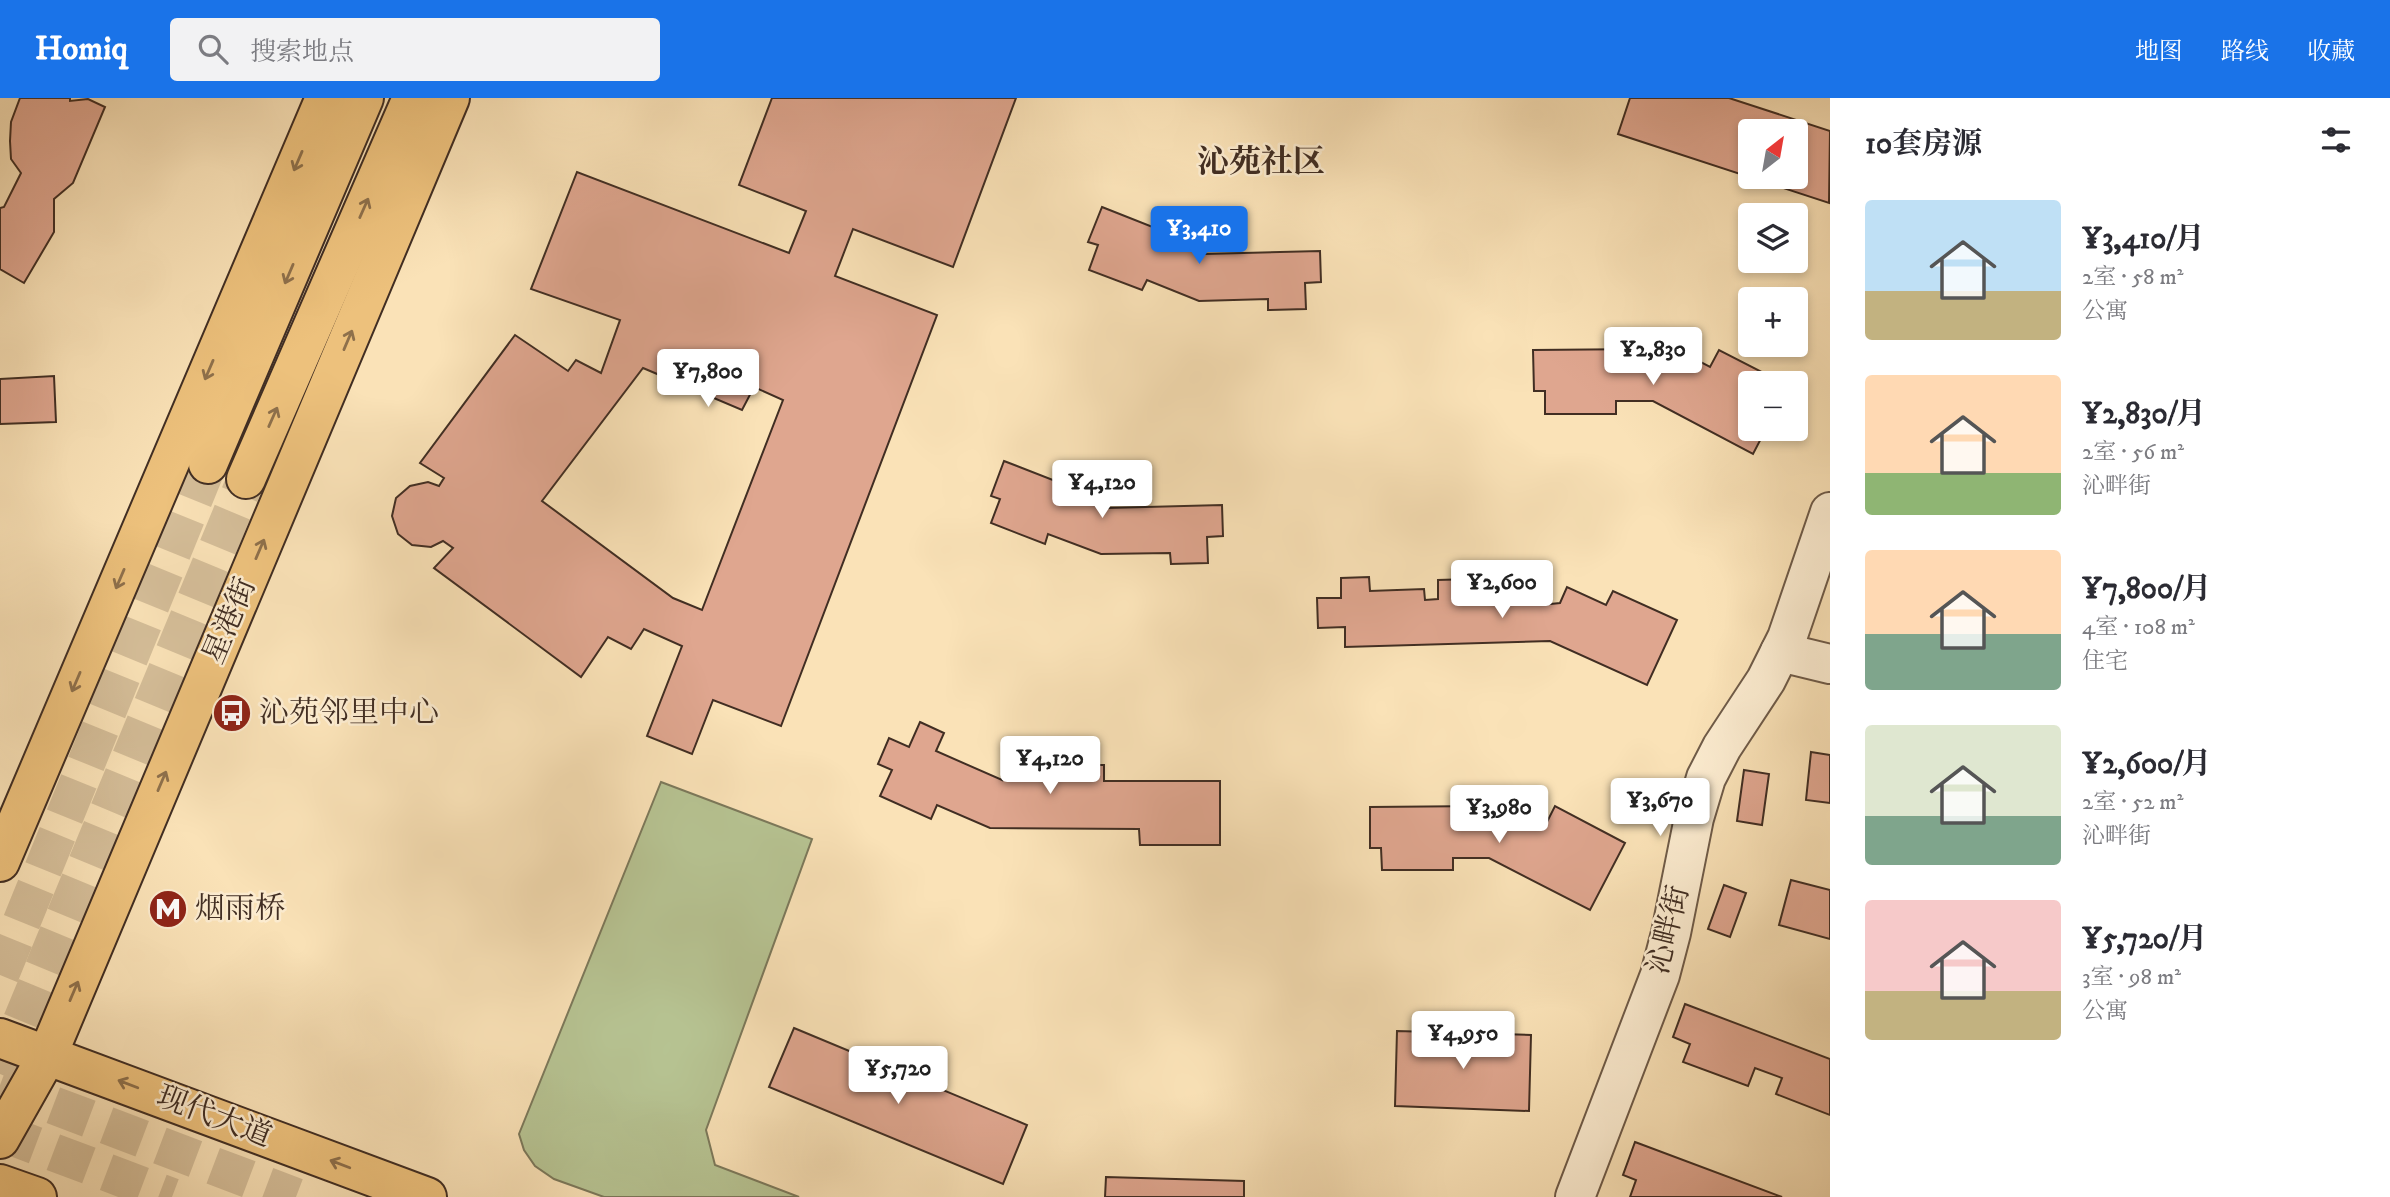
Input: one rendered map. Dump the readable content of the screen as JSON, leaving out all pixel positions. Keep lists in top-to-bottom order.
{
  "streets": {
    "main road": ["星港街", "现代大道"],
    "street": ["沁畔街"]
  },
  "crossings": [
    ["星港街", "现代大道"]
  ],
  "one_way": ["现代大道"],
  "districts": ["沁苑社区"],
  "places": {
    "bus stop": ["沁苑邻里中心"],
    "metro station": ["烟雨桥"]
  },
  "north": "top right",
  "page": {
    "header": "Homiq",
    "search": "搜索地点",
    "nav": ["地图", "路线", "收藏"],
    "heading": "10套房源",
    "map_buttons": ["+", "−"],
    "list": [
      {
        "name": "¥3,410/月",
        "note": "2室 · 58 m² · 公寓"
      },
      {
        "name": "¥2,830/月",
        "note": "2室 · 56 m² · 沁畔街"
      },
      {
        "name": "¥7,800/月",
        "note": "4室 · 108 m² · 住宅"
      },
      {
        "name": "¥2,600/月",
        "note": "2室 · 52 m² · 沁畔街"
      },
      {
        "name": "¥5,720/月",
        "note": "3室 · 98 m² · 公寓"
      }
    ],
    "price": [
      "¥3,410",
      "¥2,830",
      "¥7,800",
      "¥4,120",
      "¥2,600",
      "¥4,120",
      "¥3,670",
      "¥3,980",
      "¥4,950",
      "¥5,720"
    ]
  }
}
